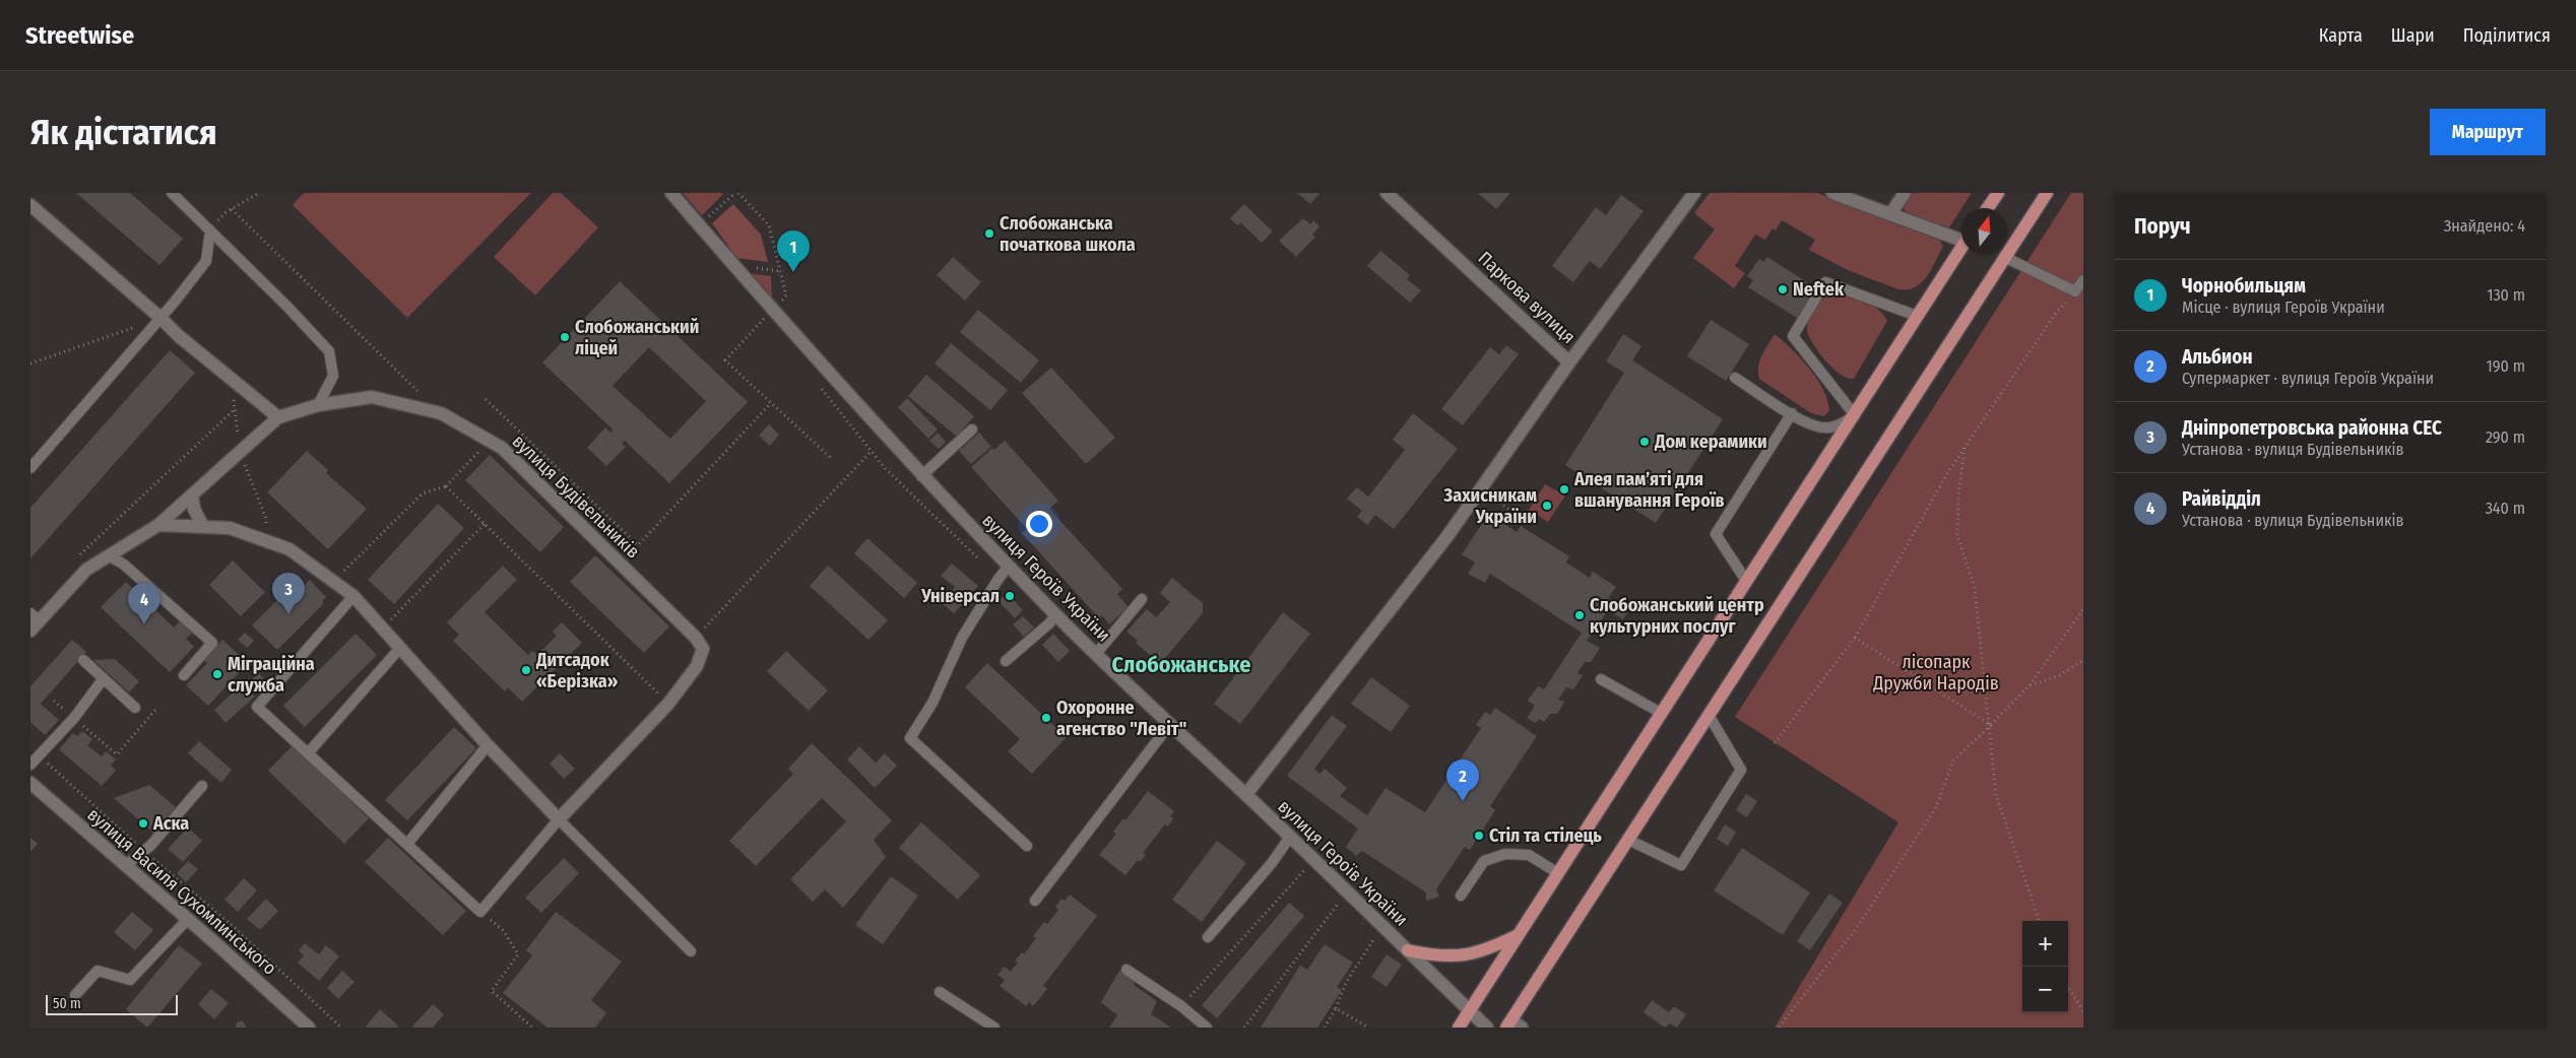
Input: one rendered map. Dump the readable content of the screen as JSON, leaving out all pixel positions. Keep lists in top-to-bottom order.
{
  "streets": {
    "street": [
      "Паркова вулиця",
      "вулиця Будівельників",
      "вулиця Героїв України",
      "вулиця Василя Сухомлинського"
    ]
  },
  "districts": ["Слобожанське"],
  "parks": ["лісопарк Дружби Народів"],
  "places": [
    "Cлобожанська початкова школа",
    "Neftek",
    "Слобожанський ліцей",
    "Дом керамики",
    "Алея пам’яті для вшанування Героїв",
    "Захисникам України",
    "Універсал",
    "Слобожанський центр культурних послуг",
    "Дитсадок «Берізка»",
    "Міграційна служба",
    "Охоронне агенство \"Левіт\"",
    "Аска",
    "Стіл та стілець"
  ],
  "scale_bar": "50 m",
  "north": "top",
  "page": {
    "header": "Streetwise",
    "nav": ["Карта", "Шари", "Поділитися"],
    "buttons": "Маршрут",
    "title": "Як дістатися",
    "heading": ["Поруч", "Знайдено: 4"],
    "pins": [
      "1",
      "3",
      "4",
      "2"
    ],
    "list": [
      {
        "mark": "1",
        "name": "Чорнобильцям",
        "note": "Місце · вулиця Героїв України",
        "value": "130 m"
      },
      {
        "mark": "2",
        "name": "Альбион",
        "note": "Супермаркет · вулиця Героїв України",
        "value": "190 m"
      },
      {
        "mark": "3",
        "name": "Дніпропетровська районна СЕС",
        "note": "Установа · вулиця Будівельників",
        "value": "290 m"
      },
      {
        "mark": "4",
        "name": "Райвідділ",
        "note": "Установа · вулиця Будівельників",
        "value": "340 m"
      }
    ],
    "map_buttons": ["+", "−"],
    "scale": "50 m"
  }
}
